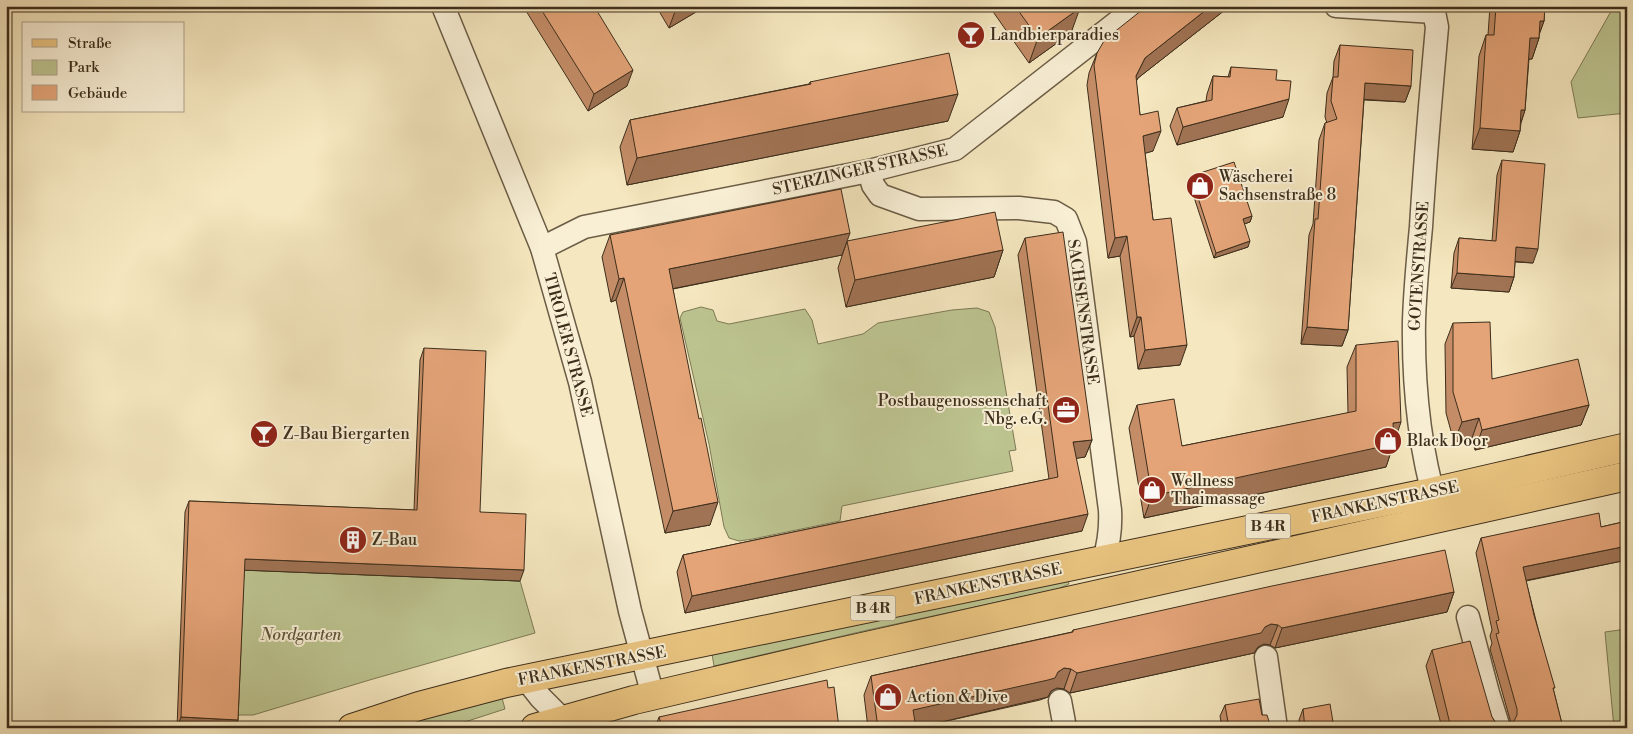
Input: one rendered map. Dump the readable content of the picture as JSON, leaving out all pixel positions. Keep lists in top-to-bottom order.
{
  "streets": {
    "main road": ["FRANKENSTRASSE", "B 4R"],
    "street": [
      "STERZINGER STRASSE",
      "GOTENSTRASSE",
      "SACHSENSTRASSE",
      "TIROLER STRASSE"
    ]
  },
  "crossings": [
    ["STERZINGER STRASSE", "SACHSENSTRASSE"],
    ["STERZINGER STRASSE", "TIROLER STRASSE"],
    ["GOTENSTRASSE", "FRANKENSTRASSE"],
    ["SACHSENSTRASSE", "FRANKENSTRASSE"],
    ["TIROLER STRASSE", "FRANKENSTRASSE"]
  ],
  "parks": ["Nordgarten"],
  "places": {
    "bar": ["Landbierparadies", "Z-Bau Biergarten"],
    "shop": [
      "Wäscherei Sachsenstraße 8",
      "Black Door",
      "Wellness Thaimassage",
      "Action & Dive"
    ],
    "office": ["Postbaugenossenschaft Nbg. e.G."],
    "building": ["Z-Bau"]
  },
  "legend": ["Straße", "Park", "Gebäude"]
}
